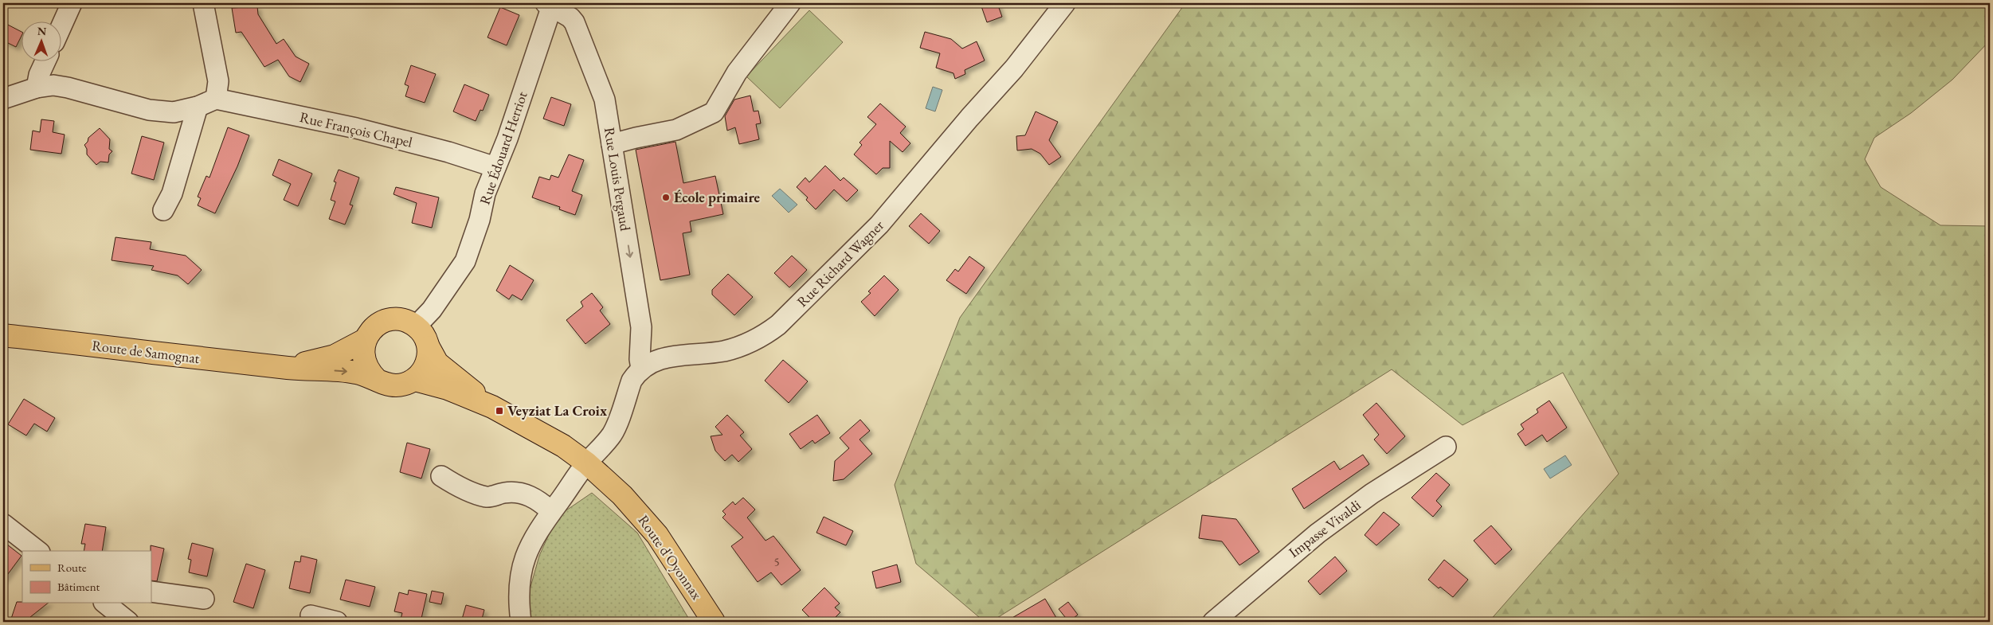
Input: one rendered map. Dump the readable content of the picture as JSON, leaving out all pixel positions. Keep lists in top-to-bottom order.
{
  "streets": {
    "main road": ["Route de Samognat", "Route d'Oyonnax"],
    "street": [
      "Rue François Chapel",
      "Rue Édouard Herriot",
      "Rue Louis Pergaud",
      "Rue Richard Wagner",
      "Impasse Vivaldi"
    ]
  },
  "crossings": [
    ["Rue François Chapel", "Rue Édouard Herriot"],
    ["Rue Édouard Herriot", "Rue Louis Pergaud"],
    ["Rue Édouard Herriot", "Route de Samognat"],
    ["Rue Louis Pergaud", "Rue Richard Wagner"]
  ],
  "one_way": ["Rue Louis Pergaud"],
  "places": {
    "other": ["École primaire"],
    "transit": ["Veyziat La Croix"]
  },
  "house_numbers": ["5"],
  "legend": ["Route", "Bâtiment"],
  "north": "top"
}
